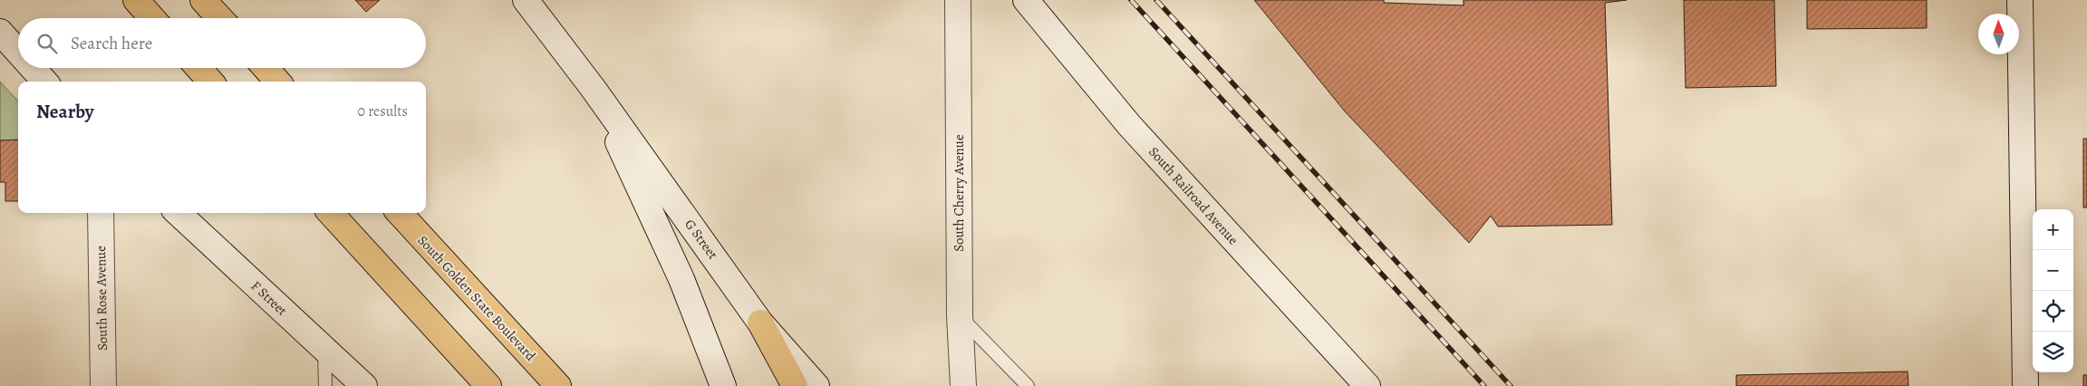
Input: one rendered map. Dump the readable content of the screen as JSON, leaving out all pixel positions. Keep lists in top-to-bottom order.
{
  "streets": {
    "highway": ["South Golden State Boulevard"],
    "street": [
      "South Cherry Avenue",
      "South Railroad Avenue",
      "G Street",
      "South Rose Avenue",
      "F Street"
    ]
  },
  "north": "top",
  "page": {
    "search": "Search here",
    "heading": ["Nearby", "0 results"],
    "map_buttons": ["+", "−"]
  }
}
